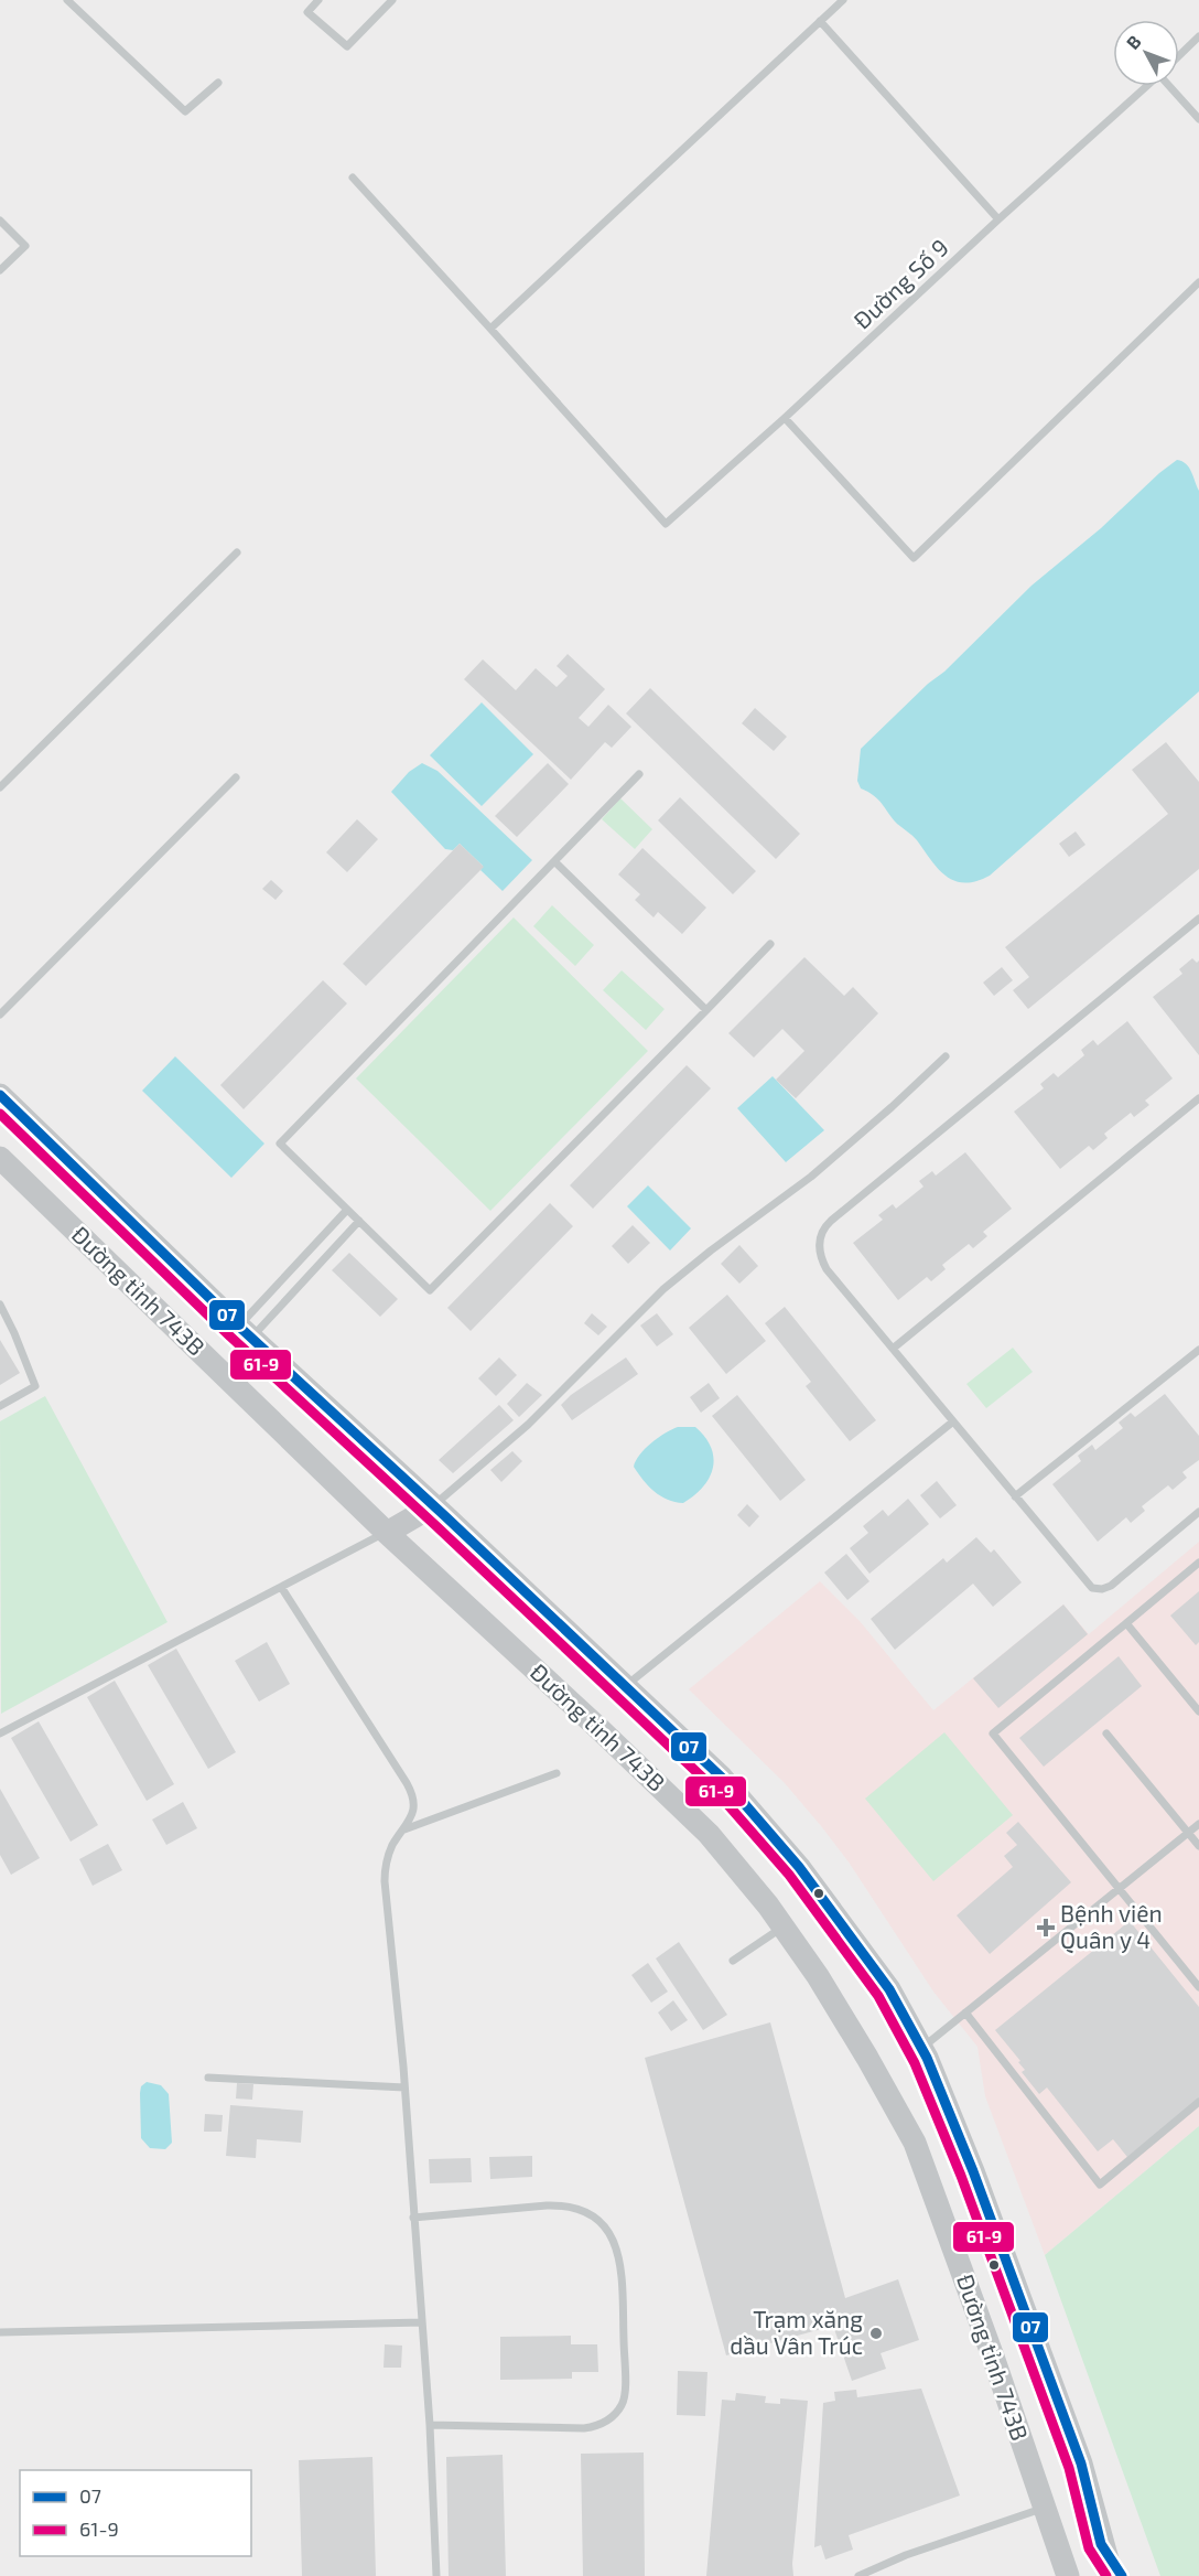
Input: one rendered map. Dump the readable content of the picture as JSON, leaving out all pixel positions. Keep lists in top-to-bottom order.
{
  "streets": {
    "main road": ["Đường tỉnh 743B"],
    "lane": ["Đường Số 9"]
  },
  "places": {
    "health": ["Bệnh viên Quân y 4"],
    "other": ["Trạm xăng dầu Vân Trúc"]
  },
  "lines": ["transit line 07", "transit line 61-9"],
  "legend": ["07", "61-9"],
  "north": "top left"
}
